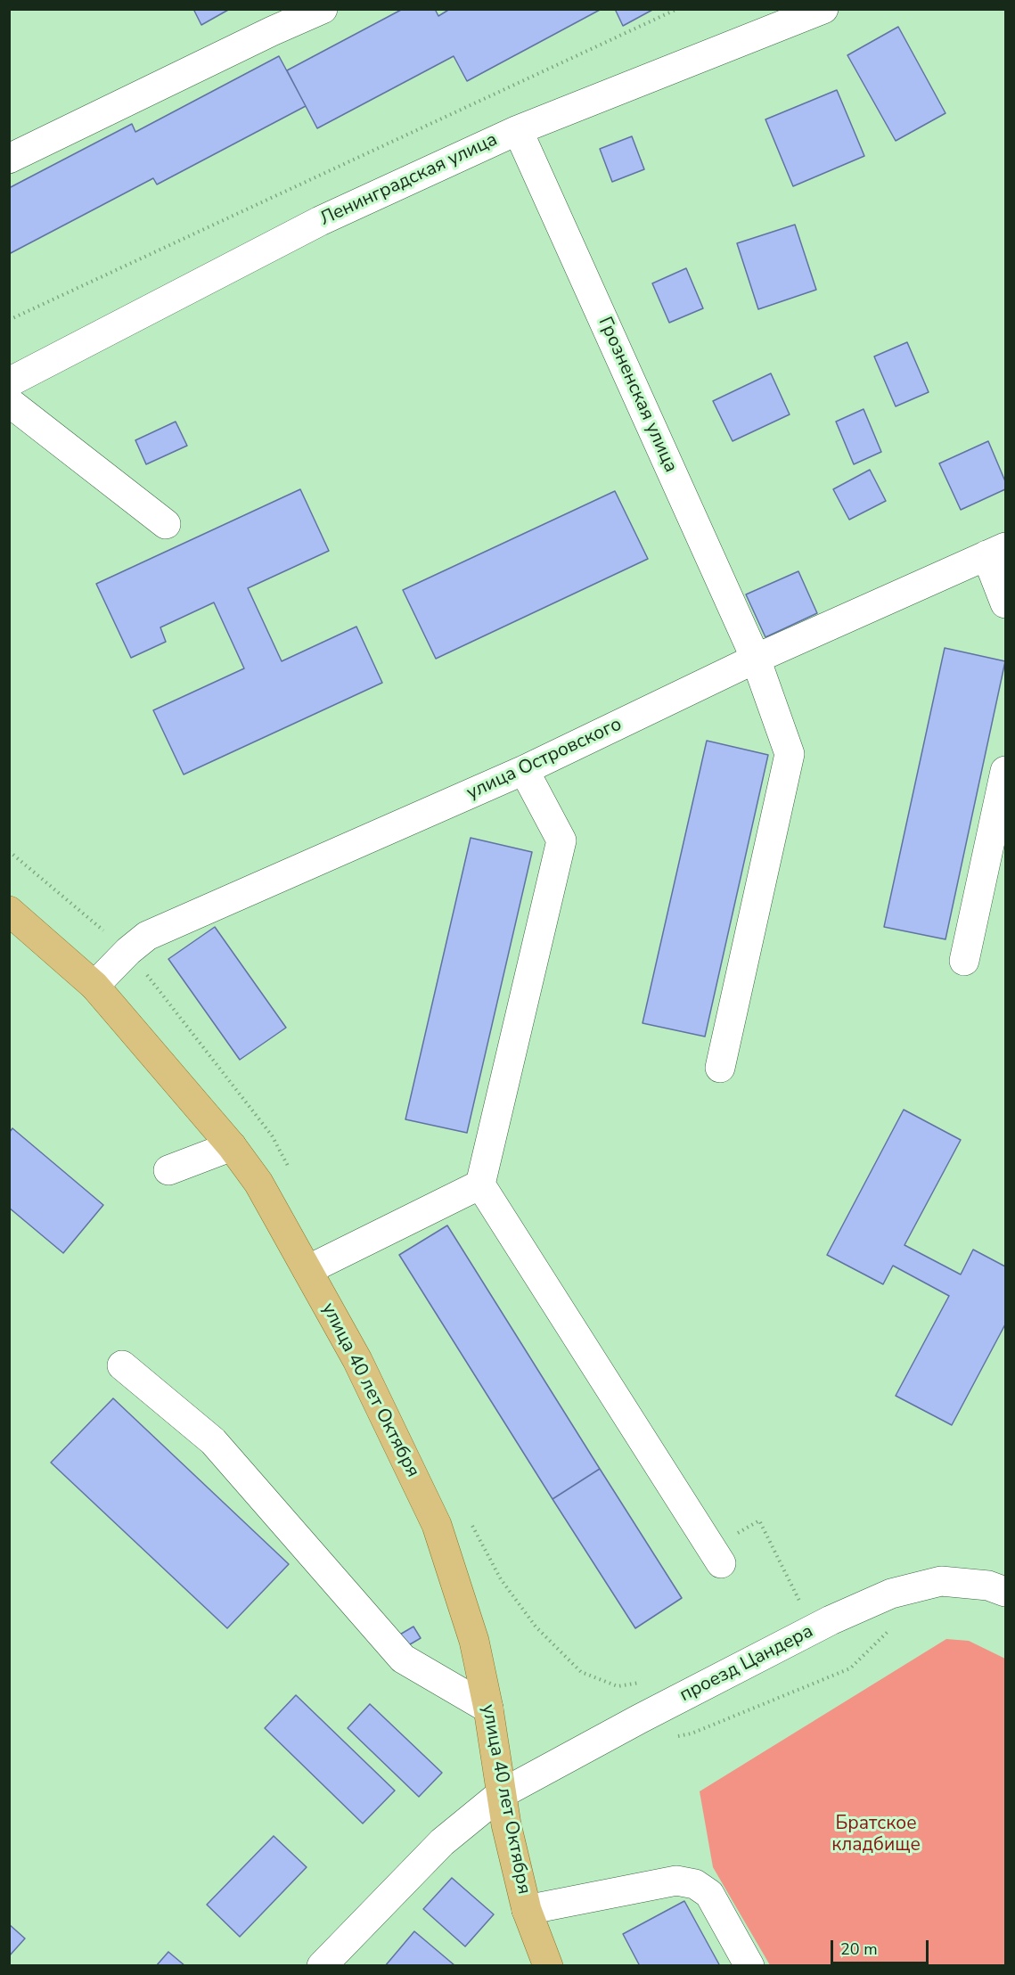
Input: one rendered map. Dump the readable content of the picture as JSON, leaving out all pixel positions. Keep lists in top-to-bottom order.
{
  "streets": {
    "main road": ["улица 40 лет Октября"],
    "street": [
      "Ленинградская улица",
      "Грозненская улица",
      "улица Островского",
      "проезд Цандера"
    ]
  },
  "crossings": [
    ["Ленинградская улица", "Грозненская улица"],
    ["Грозненская улица", "улица Островского"],
    ["улица Островского", "улица 40 лет Октября"],
    ["улица 40 лет Октября", "проезд Цандера"]
  ],
  "parks": ["Братское кладбище"],
  "scale_bar": "20 m"
}
